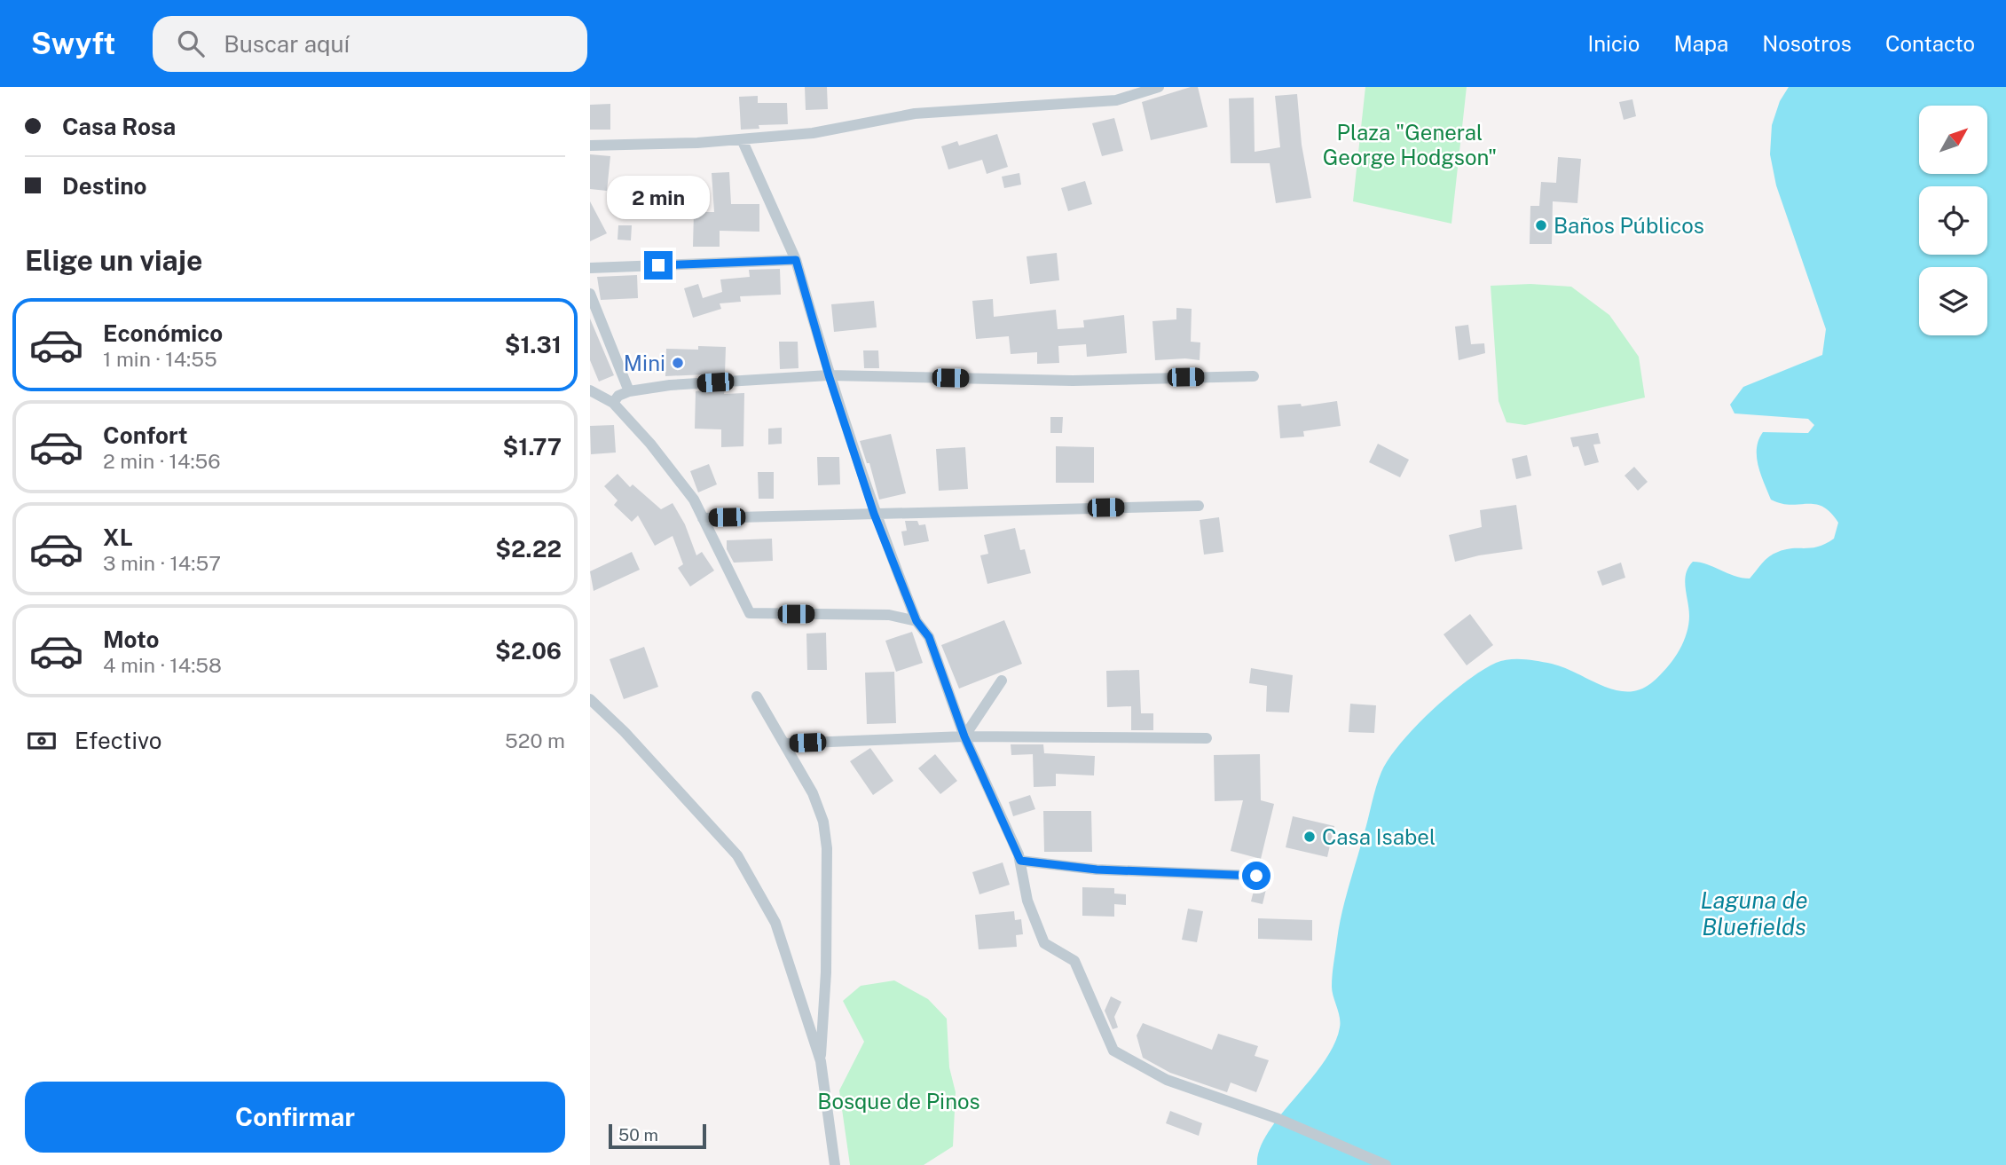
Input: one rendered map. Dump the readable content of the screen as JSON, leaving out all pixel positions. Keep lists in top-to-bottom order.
{
  "water": ["Laguna de Bluefields"],
  "parks": ["Plaza \"General George Hodgson\"", "Bosque de Pinos"],
  "places": ["Baños Públicos", "Mini", "Casa Isabel"],
  "scale_bar": "50 m",
  "north": "top right",
  "page": {
    "header": "Swyft",
    "search": "Buscar aquí",
    "nav": [
      "Inicio",
      "Mapa",
      "Nosotros",
      "Contacto"
    ],
    "banner": ["Casa Rosa", "Destino"],
    "bubble": "2 min",
    "heading": "Elige un viaje",
    "list": [
      {
        "name": "Económico",
        "note": "1 min · 14:55",
        "value": "$1.31"
      },
      {
        "name": "Confort",
        "note": "2 min · 14:56",
        "value": "$1.77"
      },
      {
        "name": "XL",
        "note": "3 min · 14:57",
        "value": "$2.22"
      },
      {
        "name": "Moto",
        "note": "4 min · 14:58",
        "value": "$2.06"
      }
    ],
    "pay": ["Efectivo", "520 m"],
    "buttons": "Confirmar",
    "scale": "50 m"
  }
}
